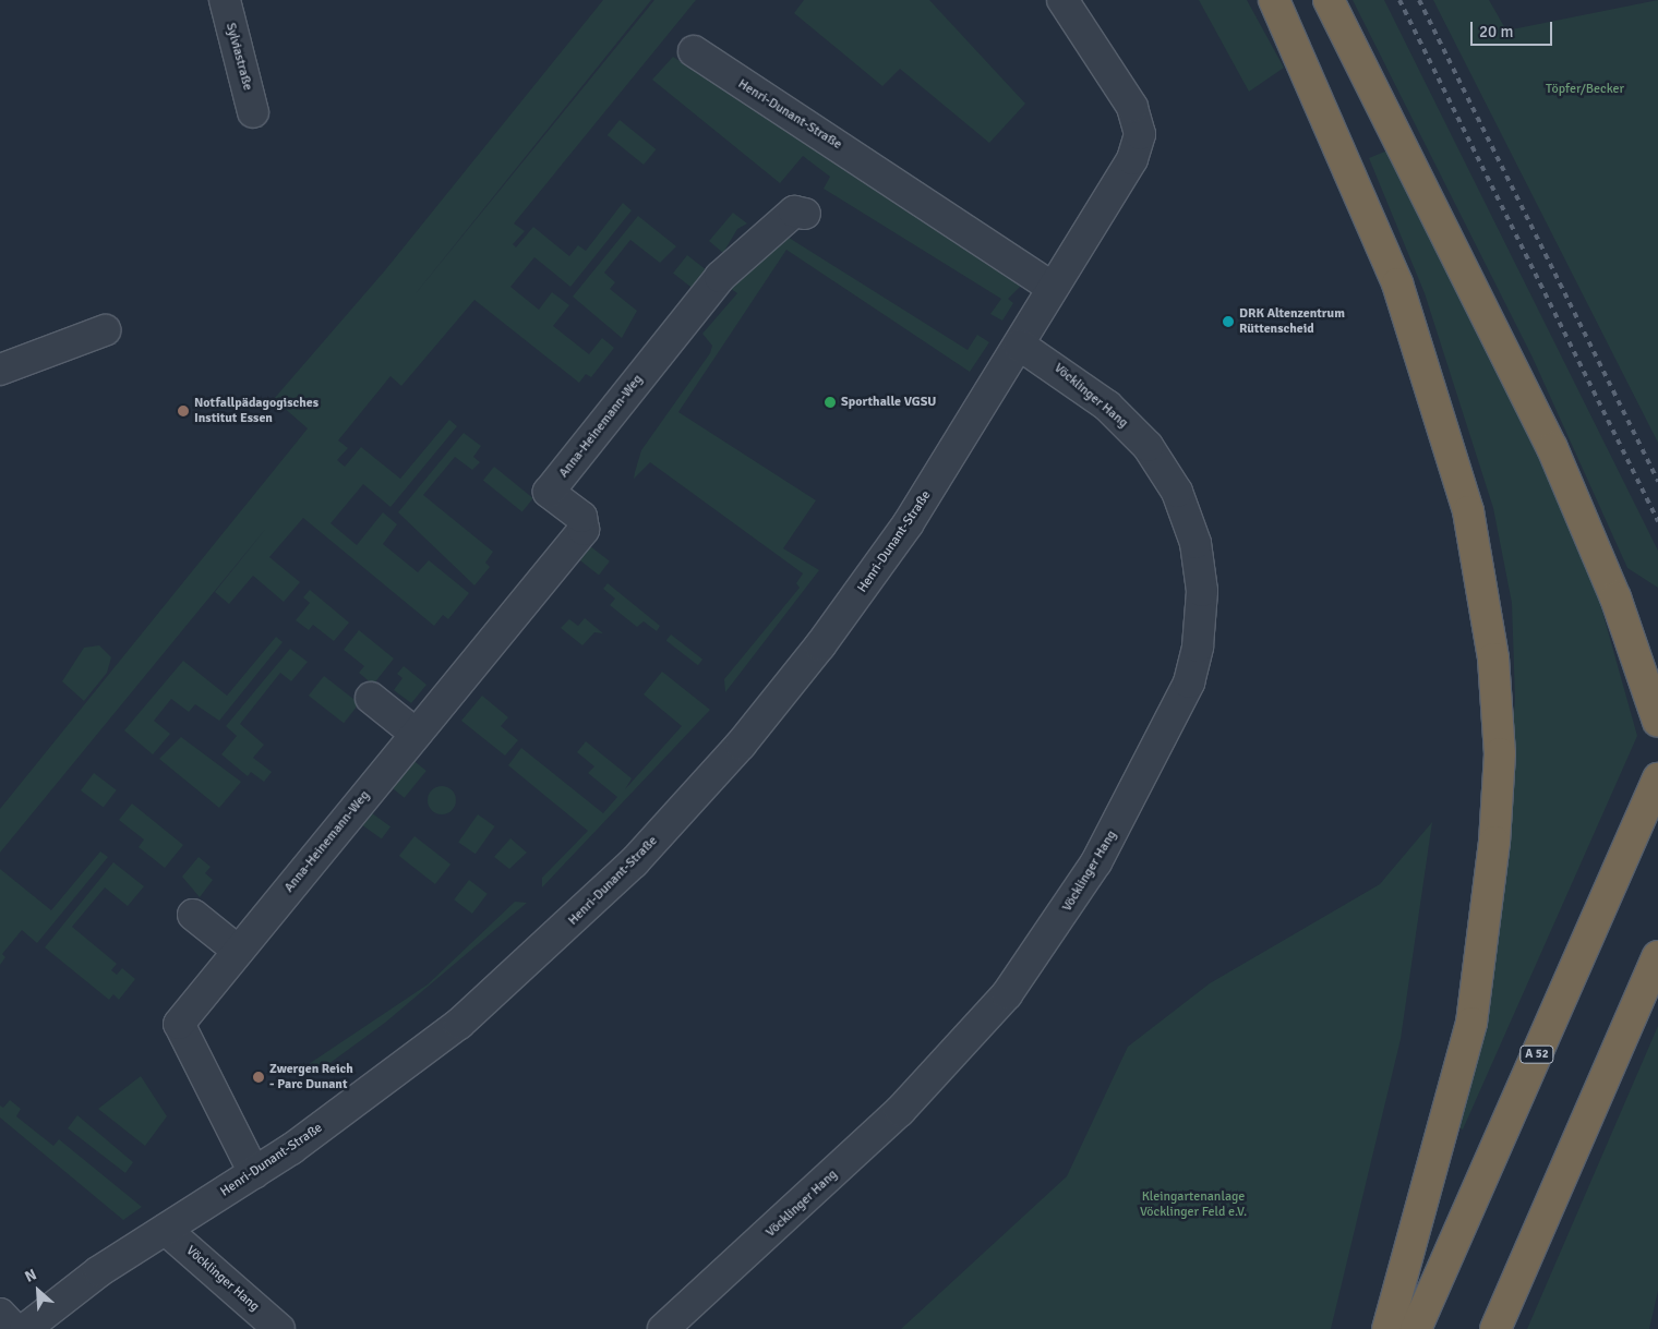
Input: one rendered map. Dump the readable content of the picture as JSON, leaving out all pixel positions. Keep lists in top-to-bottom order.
{
  "streets": {
    "highway": ["A 52"],
    "street": [
      "Sylviastraße",
      "Henri-Dunant-Straße",
      "Vöcklinger Hang",
      "Anna-Heinemann-Weg"
    ]
  },
  "crossings": [
    ["Henri-Dunant-Straße", "Vöcklinger Hang"],
    ["Henri-Dunant-Straße", "Anna-Heinemann-Weg"]
  ],
  "parks": ["Töpfer/Becker", "Kleingartenanlage Vöcklinger Feld e.V."],
  "places": [
    "DRK Altenzentrum Rüttenscheid",
    "Sporthalle VGSU",
    "Notfallpädagogisches Institut Essen",
    "Zwergen Reich - Parc Dunant"
  ],
  "scale_bar": "20 m",
  "north": "top left"
}
